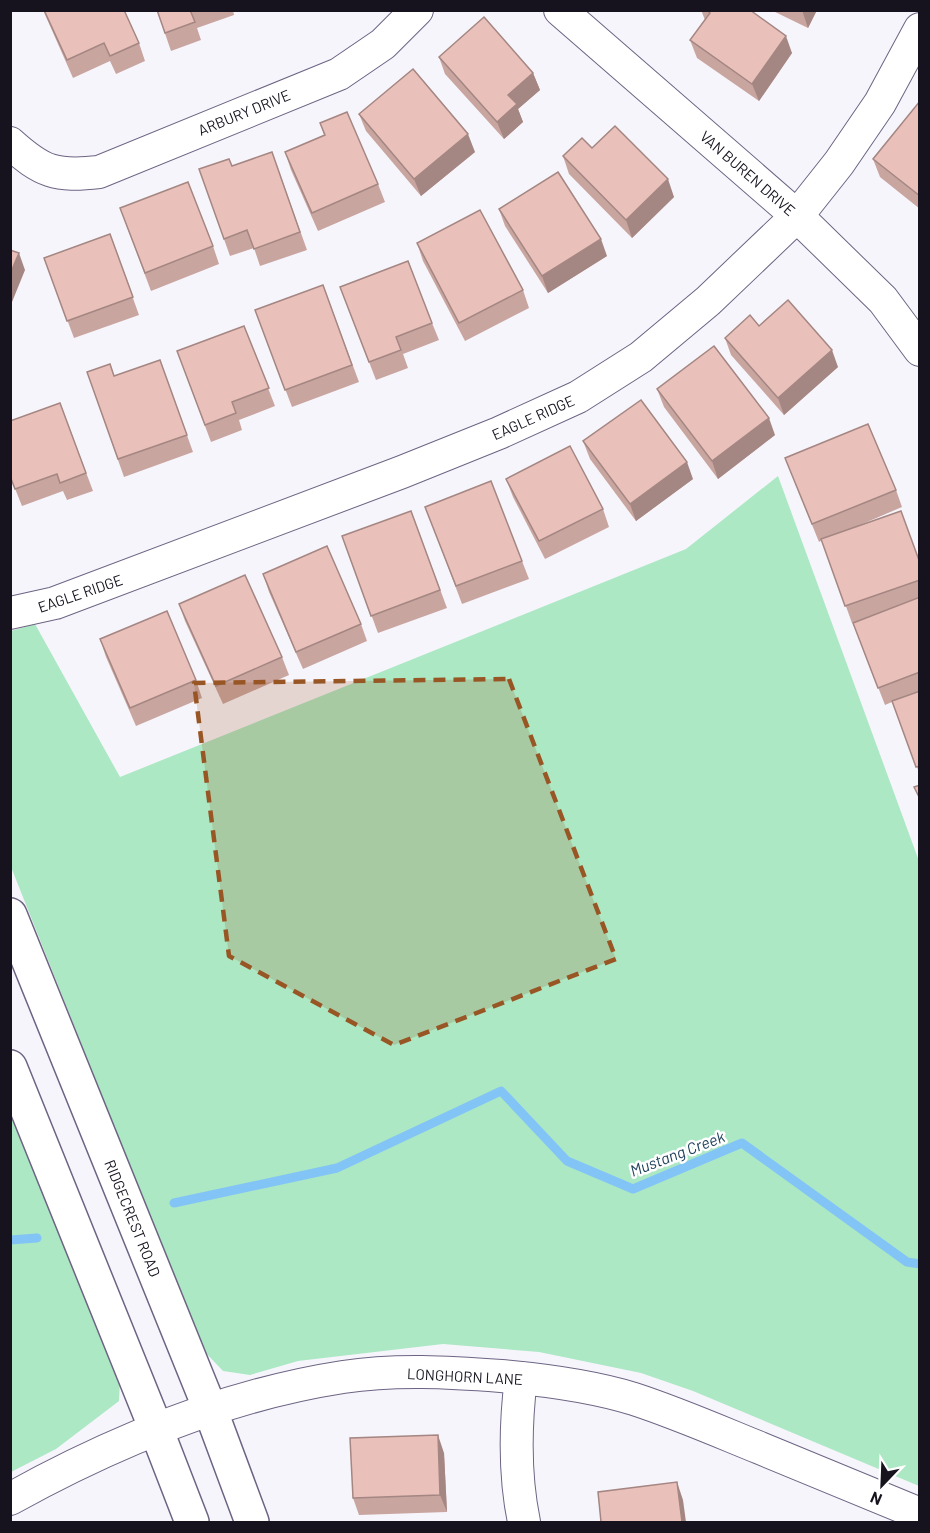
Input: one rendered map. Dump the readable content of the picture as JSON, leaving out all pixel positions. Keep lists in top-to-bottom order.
{
  "streets": {
    "main road": ["RIDGECREST ROAD"],
    "street": [
      "ARBURY DRIVE",
      "VAN BUREN DRIVE",
      "EAGLE RIDGE",
      "LONGHORN LANE"
    ]
  },
  "crossings": [
    ["VAN BUREN DRIVE", "EAGLE RIDGE"],
    ["RIDGECREST ROAD", "LONGHORN LANE"]
  ],
  "water": ["Mustang Creek"],
  "north": "bottom left"
}
